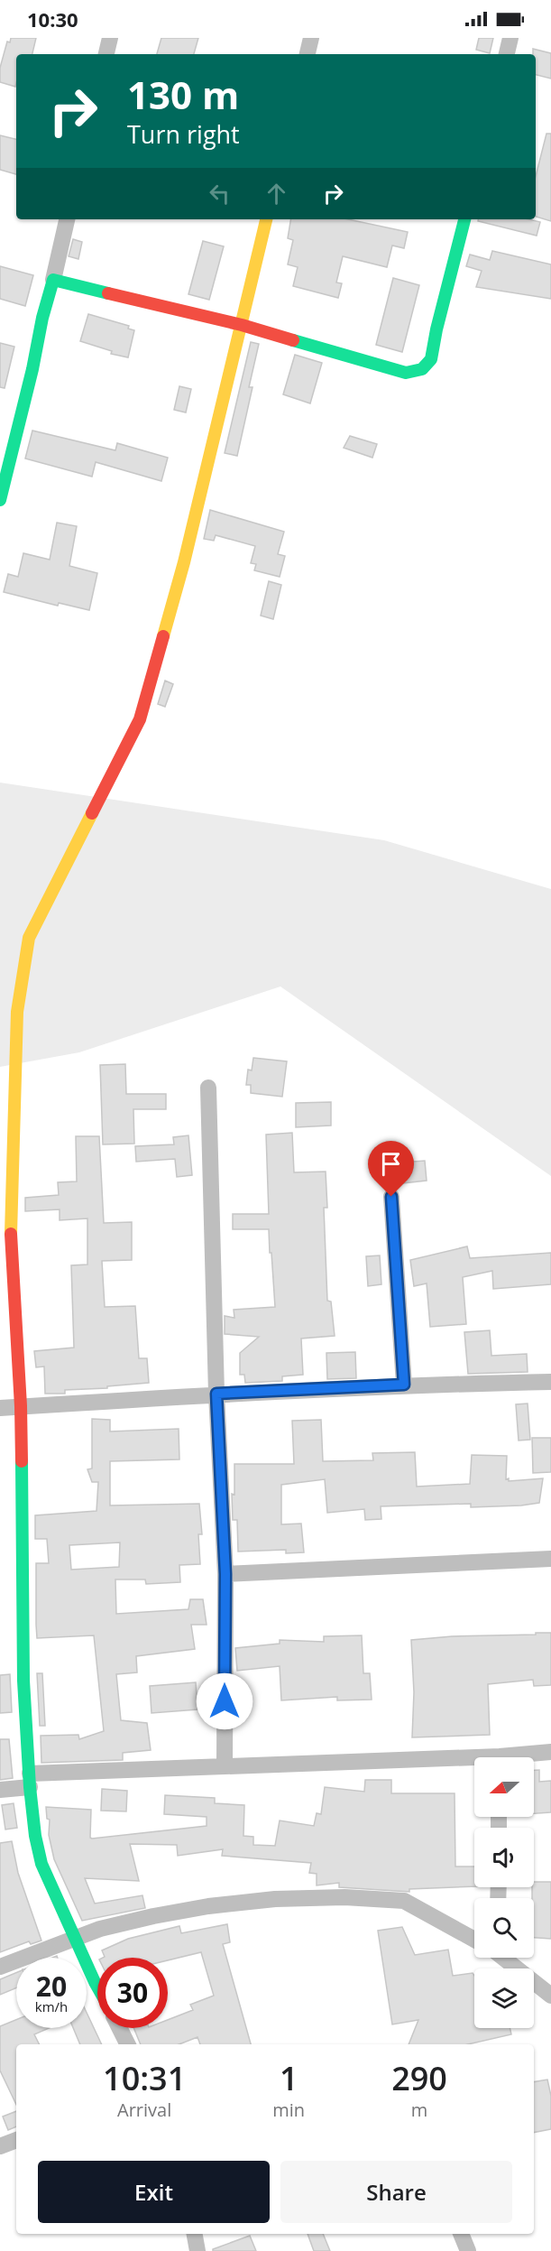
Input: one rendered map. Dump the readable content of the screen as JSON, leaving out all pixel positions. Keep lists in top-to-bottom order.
{
  "north": "left",
  "page": {
    "status": "10:30",
    "turn": ["130 m", "Turn right"],
    "speed": "20 km/h",
    "limit": "30",
    "eta": [
      "10:31",
      "Arrival",
      "1",
      "min",
      "290",
      "m"
    ],
    "buttons": ["Exit", "Share"]
  }
}
